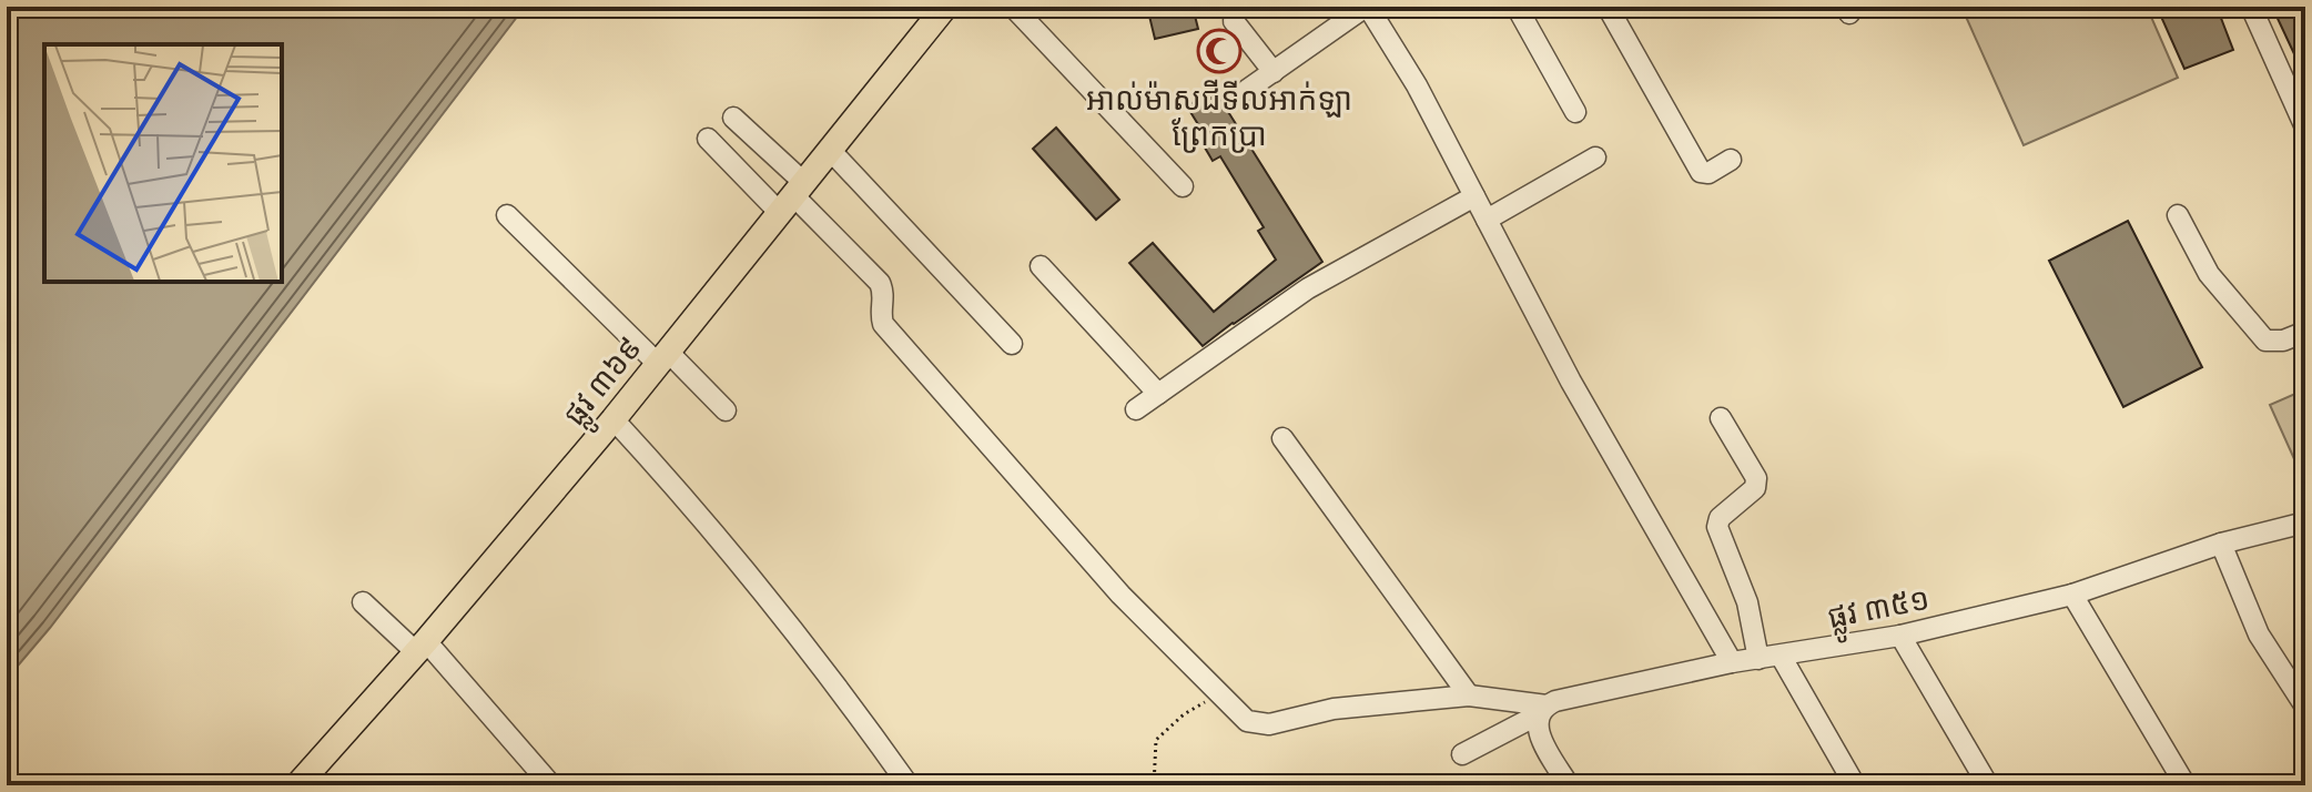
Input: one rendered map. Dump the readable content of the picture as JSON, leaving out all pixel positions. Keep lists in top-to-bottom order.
{
  "streets": {
    "main road": ["ផ្លូវ ៣៦៩"],
    "street": ["ផ្លូវ ៣៥១"]
  },
  "places": {
    "mosque": ["អាល់ម៉ាសជីទីលអាក់ឡា ព្រែកប្រា"]
  }
}
